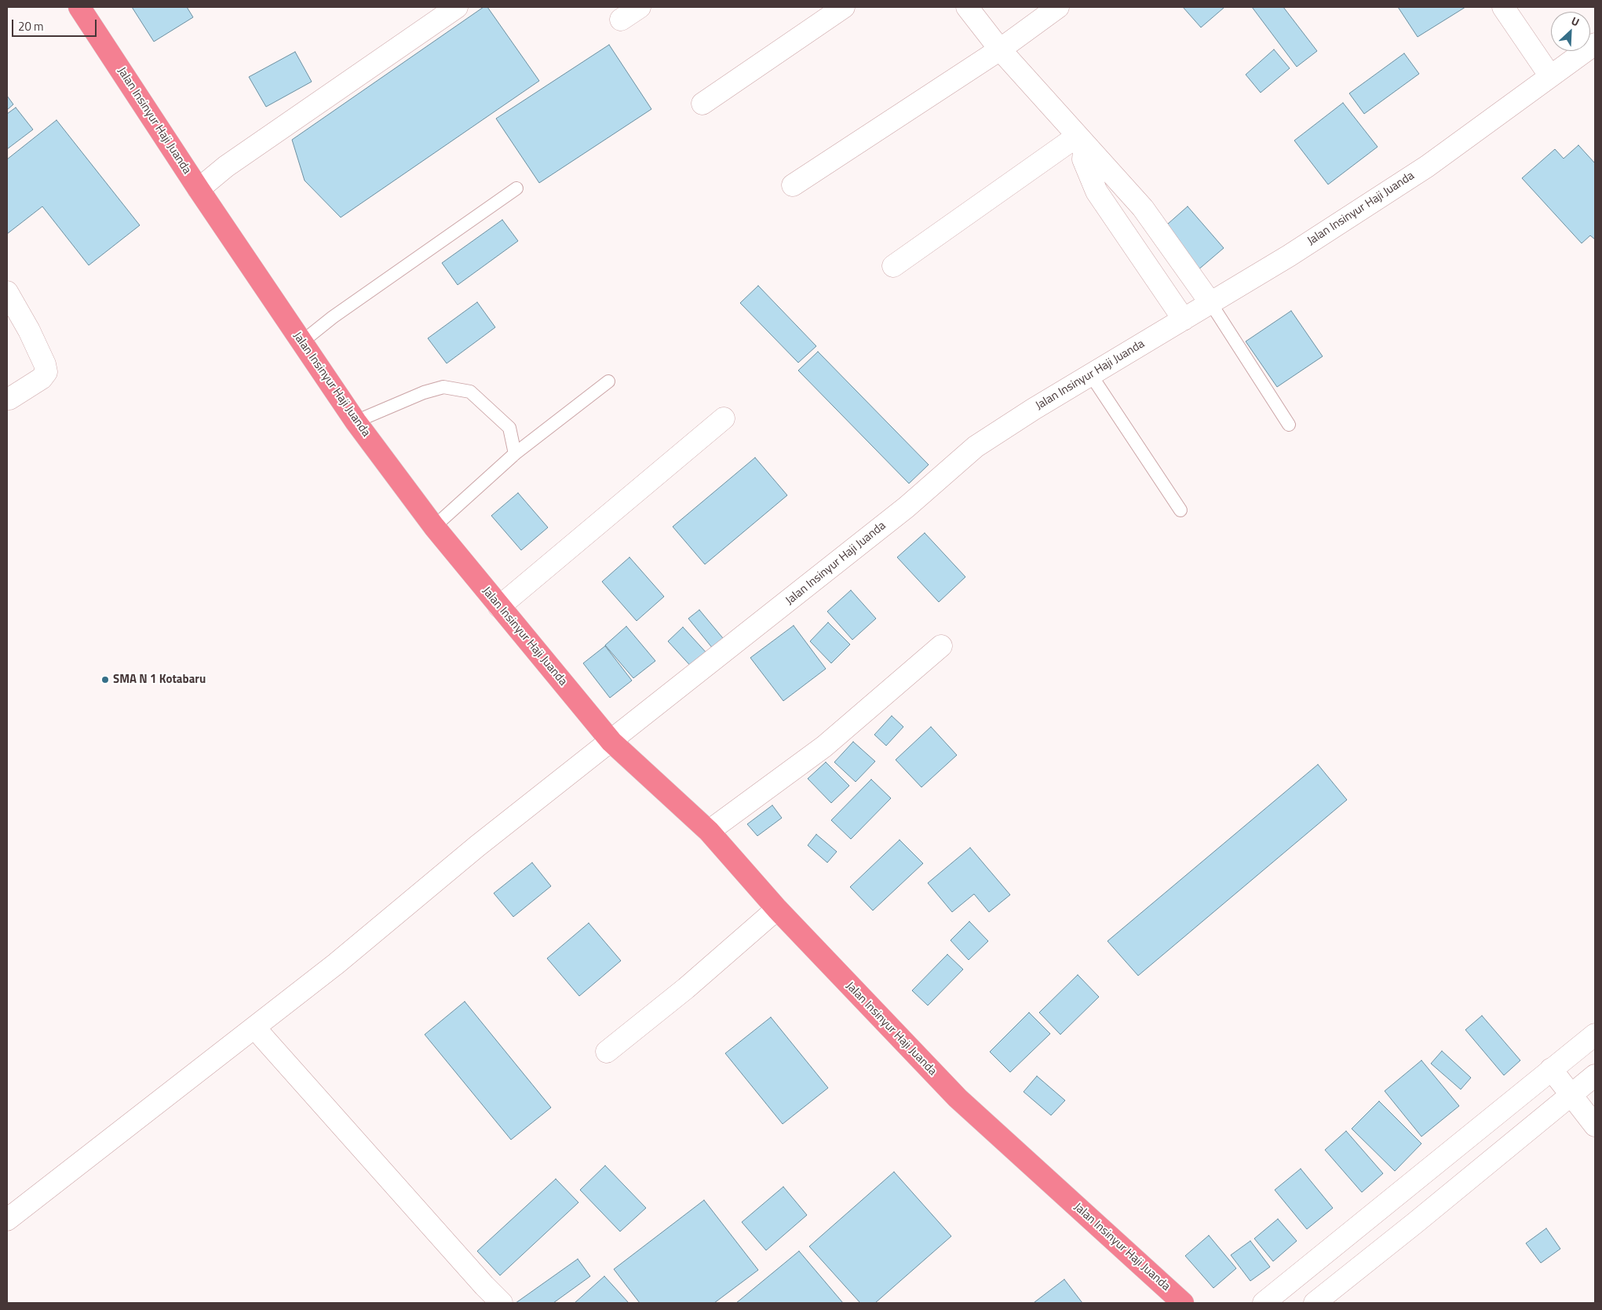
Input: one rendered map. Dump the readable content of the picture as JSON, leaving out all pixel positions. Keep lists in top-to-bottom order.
{
  "streets": {
    "highway": ["Jalan Insinyur Haji Juanda"]
  },
  "places": ["SMA N 1 Kotabaru"],
  "scale_bar": "20 m",
  "north": "top right"
}
